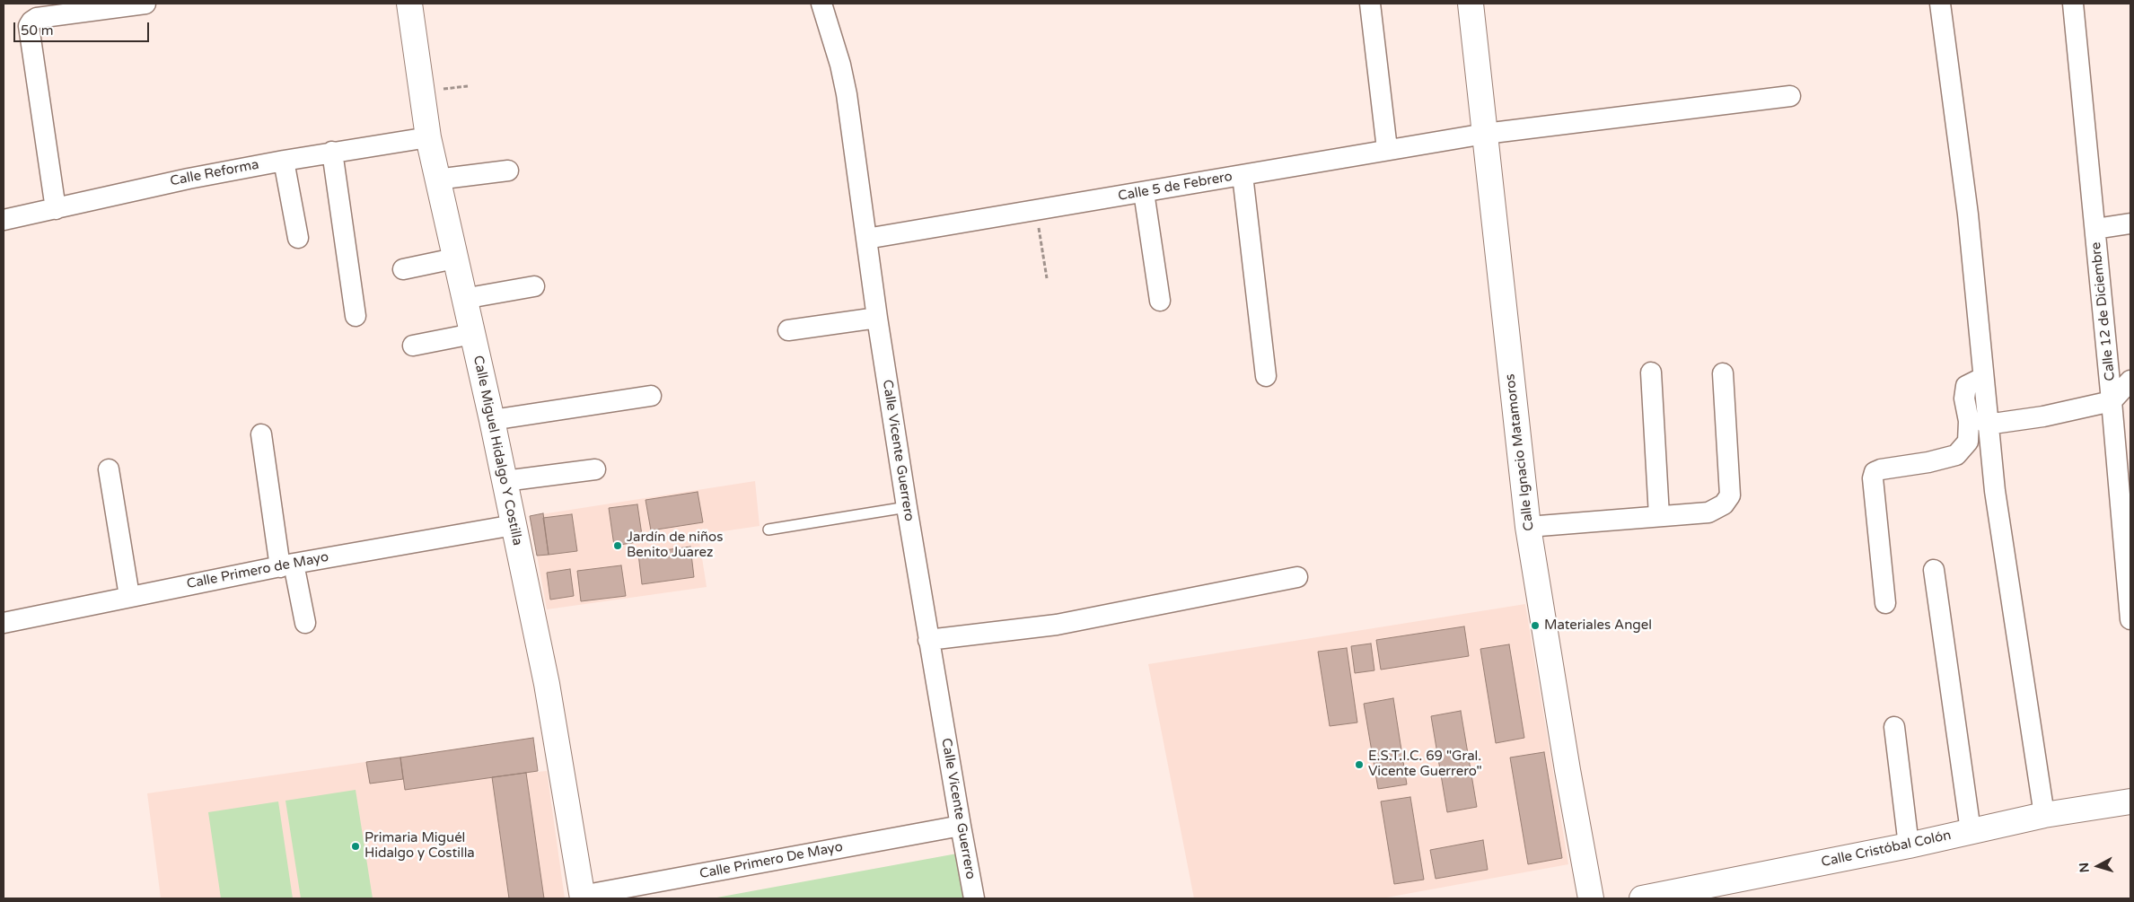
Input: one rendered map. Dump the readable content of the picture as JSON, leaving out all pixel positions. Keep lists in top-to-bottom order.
{
  "streets": {
    "main road": ["Calle Miguel Hidalgo Y Costilla", "Calle Ignacio Matamoros", "Calle Cristóbal Colón"],
    "street": [
      "Calle Reforma",
      "Calle 5 de Febrero",
      "Calle 12 de Diciembre",
      "Calle Vicente Guerrero",
      "Calle Primero de Mayo",
      "Calle Primero De Mayo"
    ]
  },
  "crossings": [
    ["Calle Reforma", "Calle Miguel Hidalgo Y Costilla"],
    ["Calle 5 de Febrero", "Calle Vicente Guerrero"],
    ["Calle 5 de Febrero", "Calle Ignacio Matamoros"],
    ["Calle Miguel Hidalgo Y Costilla", "Calle Primero de Mayo"],
    ["Calle Miguel Hidalgo Y Costilla", "Calle Primero De Mayo"],
    ["Calle Vicente Guerrero", "Calle Primero De Mayo"]
  ],
  "places": [
    "Jardín de niños Benito Juarez",
    "Materiales Angel",
    "E.S.T.I.C. 69 \"Gral. Vicente Guerrero\"",
    "Primaria Miguél Hidalgo y Costilla"
  ],
  "scale_bar": "50 m",
  "north": "left"
}
